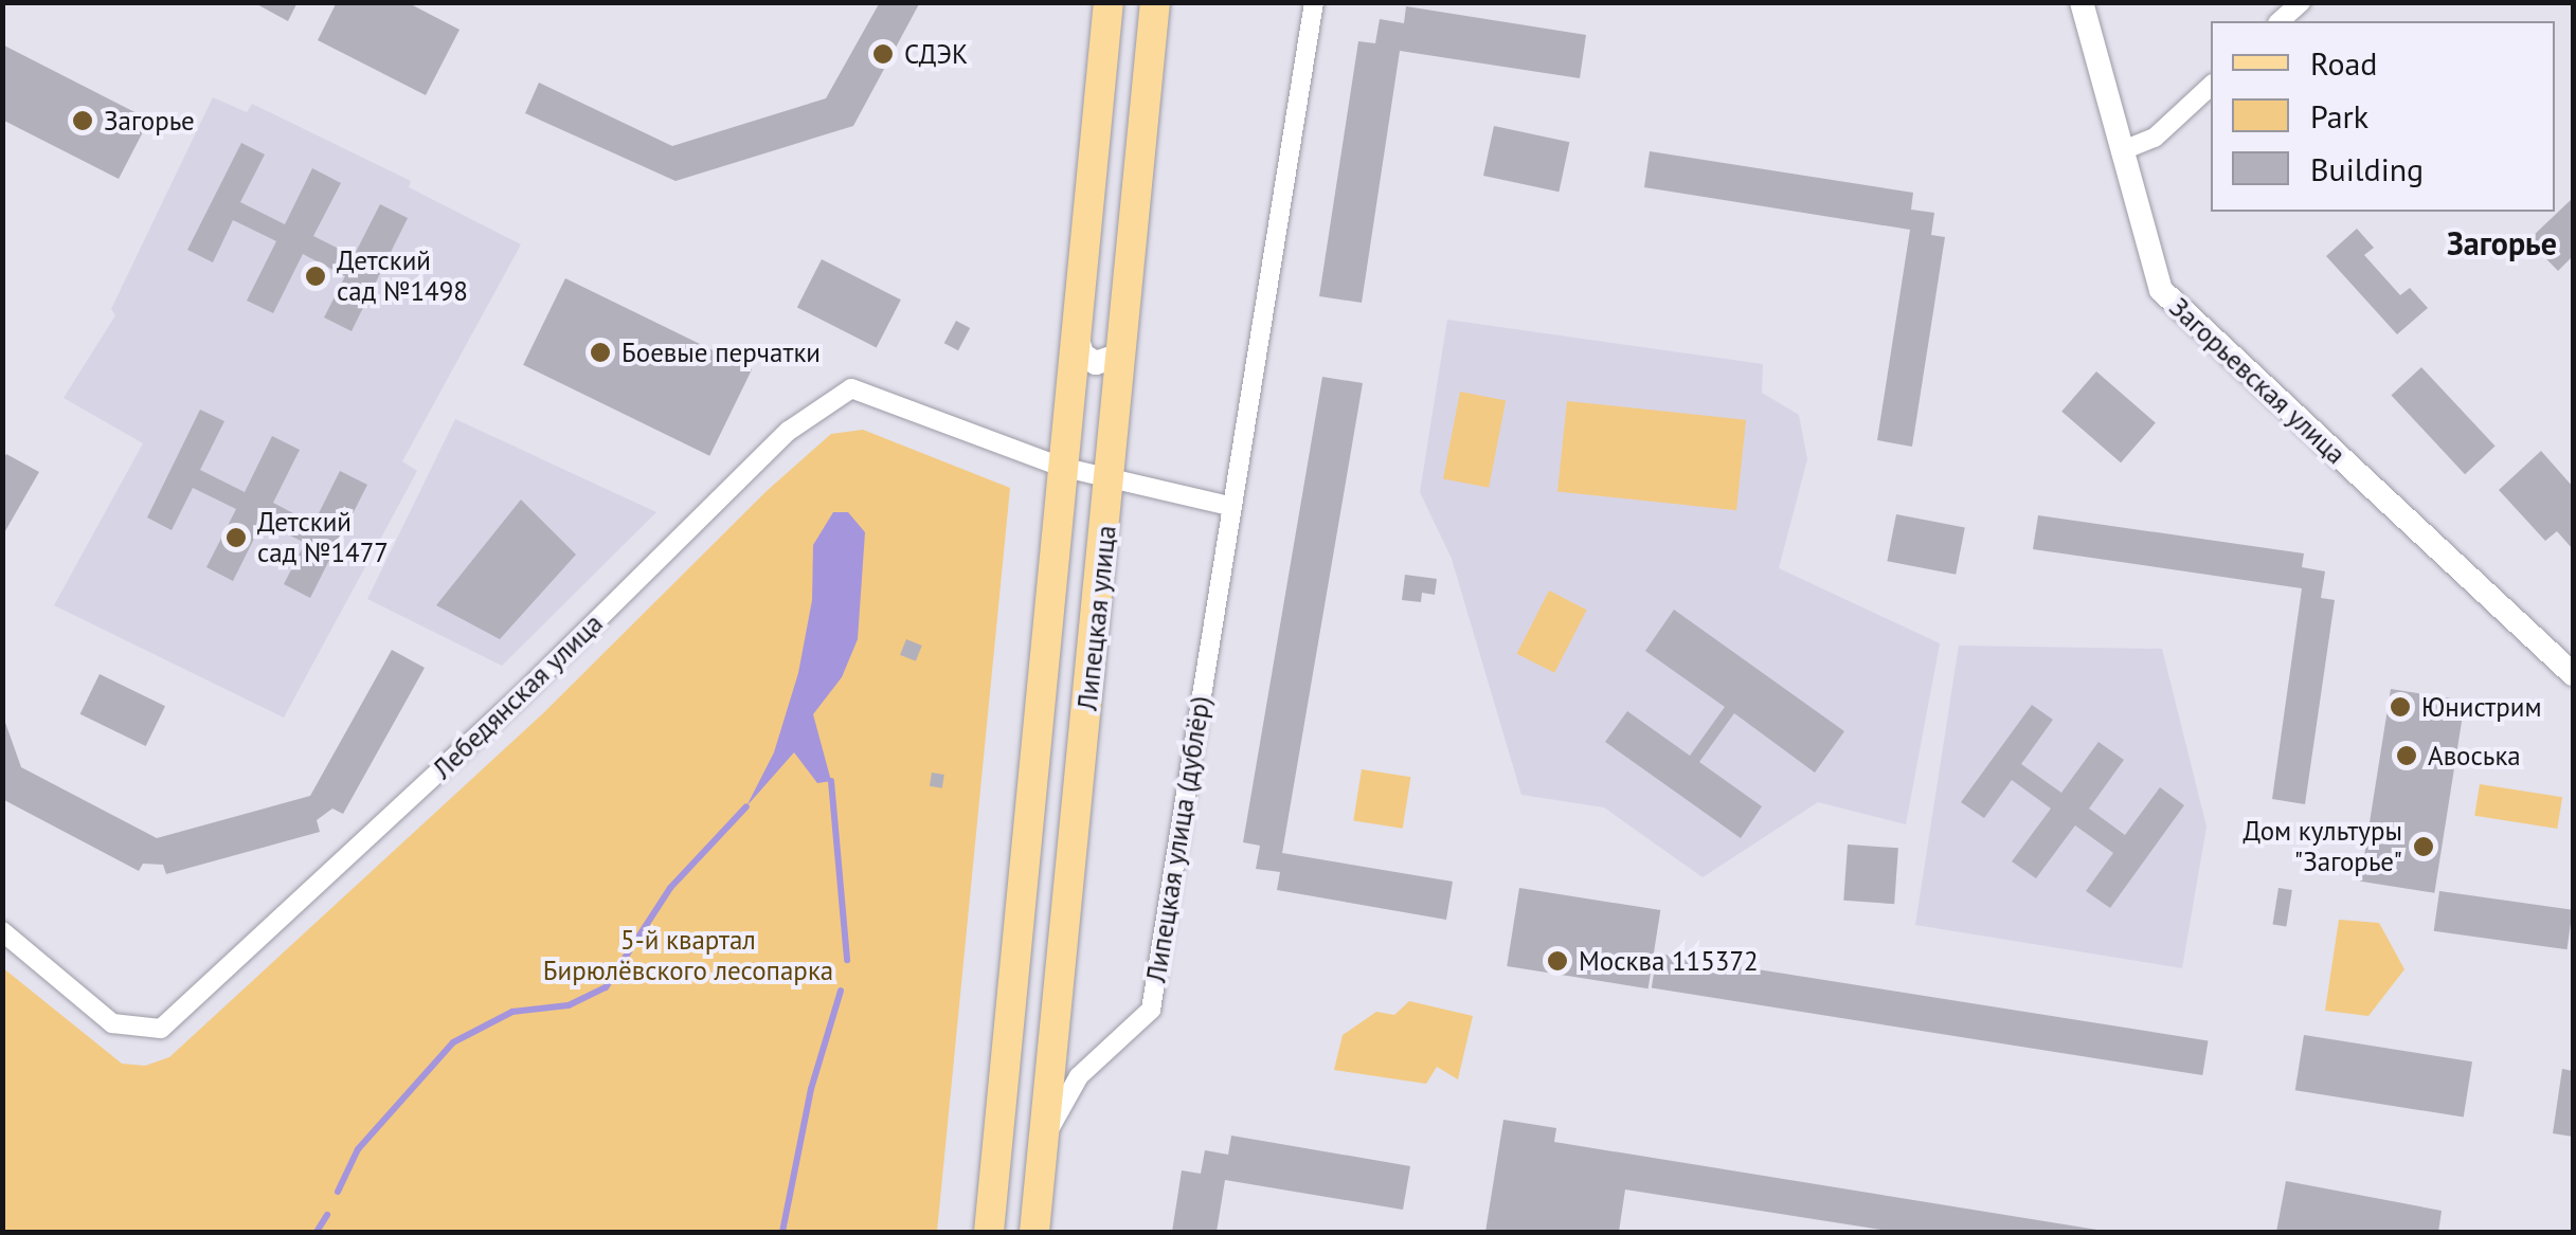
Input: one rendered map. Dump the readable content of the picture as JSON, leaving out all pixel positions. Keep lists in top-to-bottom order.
{
  "streets": {
    "main road": ["Липецкая улица"],
    "street": ["Загорьевская улица", "Лебедянская улица", "Липецкая улица (дублёр)"]
  },
  "crossings": [
    ["Липецкая улица", "Лебедянская улица"],
    ["Липецкая улица", "Липецкая улица (дублёр)"]
  ],
  "districts": ["Загорье"],
  "parks": ["5-й квартал Бирюлёвского лесопарка"],
  "places": [
    "СДЭК",
    "Загорье",
    "Детский сад №1498",
    "Боевые перчатки",
    "Детский сад №1477",
    "Юнистрим",
    "Авоська",
    "Дом культуры \"Загорье\"",
    "Москва 115372"
  ],
  "legend": ["Road", "Park", "Building"]
}
